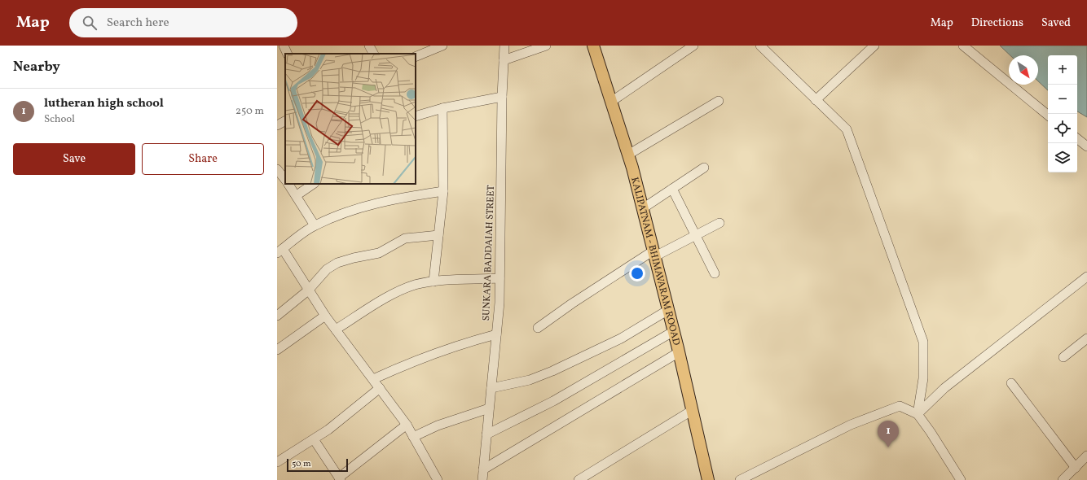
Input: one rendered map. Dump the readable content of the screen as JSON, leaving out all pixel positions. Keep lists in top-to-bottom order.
{
  "streets": {
    "main road": ["KALIPATNAM - BHIMAVARAM ROOAD"],
    "street": ["SUNKARA BADDAIAH STREET"]
  },
  "scale_bar": "50 m",
  "north": "bottom right",
  "page": {
    "header": "Map",
    "search": "Search here",
    "nav": ["Map", "Directions", "Saved"],
    "heading": "Nearby",
    "map_buttons": ["+", "−"],
    "list": [
      {
        "mark": "1",
        "name": "lutheran high school",
        "note": "School",
        "value": "250 m"
      }
    ],
    "buttons": ["Save", "Share"],
    "pins": "1",
    "scale": "50 m"
  }
}
